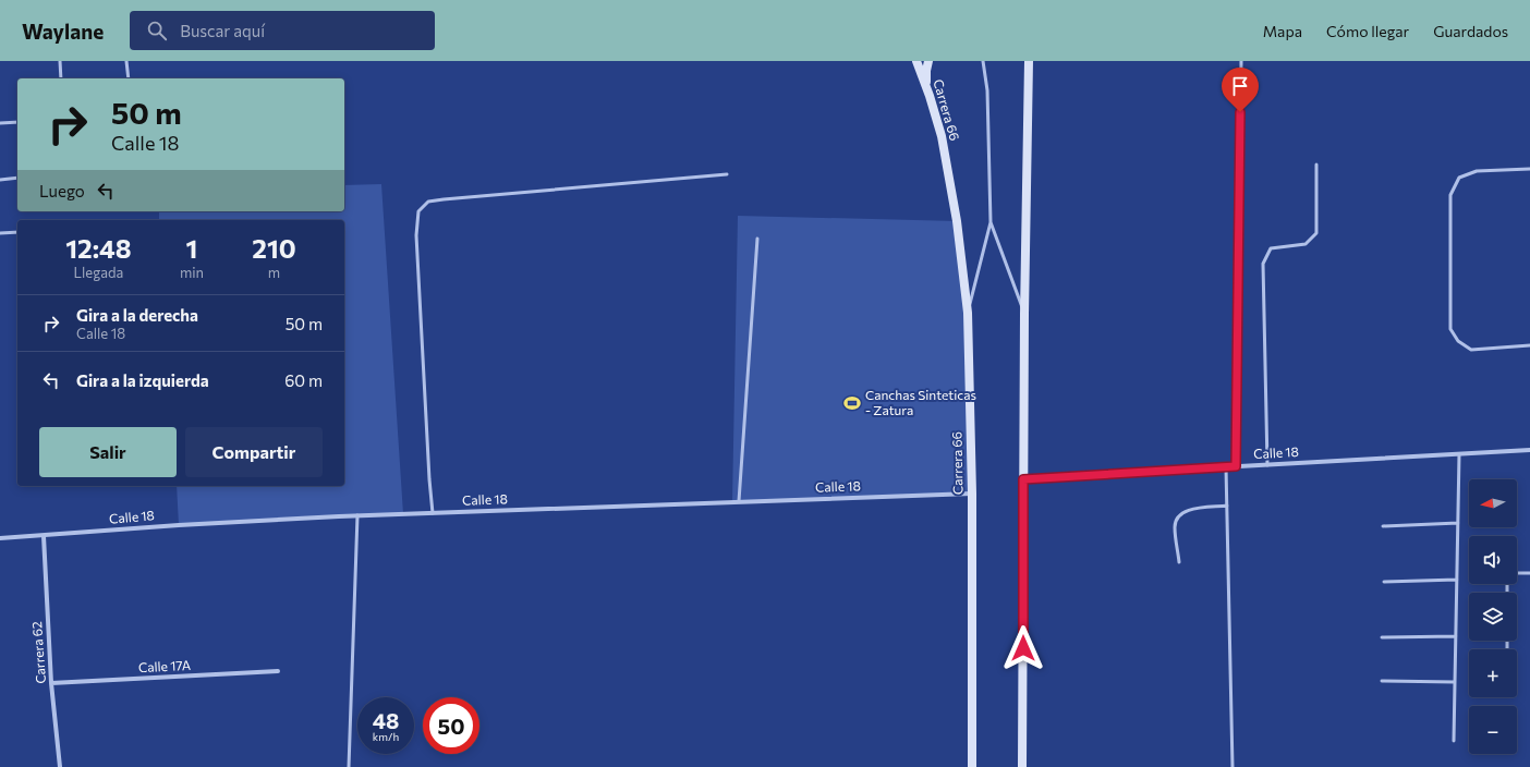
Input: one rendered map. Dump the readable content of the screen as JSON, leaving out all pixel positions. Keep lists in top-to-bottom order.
{
  "streets": {
    "main road": ["Carrera 66"],
    "street": ["Calle 18", "Carrera 62", "Calle 17A"]
  },
  "crossings": [
    ["Carrera 66", "Calle 18"],
    ["Calle 18", "Carrera 62"],
    ["Carrera 62", "Calle 17A"]
  ],
  "places": {
    "sports": ["Canchas Sinteticas - Zatura"]
  },
  "north": "left",
  "page": {
    "header": "Waylane",
    "search": "Buscar aquí",
    "nav": ["Mapa", "Cómo llegar", "Guardados"],
    "turn": ["50 m", "Calle 18"],
    "then": "Luego",
    "eta": [
      "12:48",
      "Llegada",
      "1",
      "min",
      "210",
      "m"
    ],
    "list": [
      {
        "name": "Gira a la derecha",
        "note": "Calle 18",
        "value": "50 m"
      },
      {
        "name": "Gira a la izquierda",
        "value": "60 m"
      }
    ],
    "buttons": ["Salir", "Compartir"],
    "map_buttons": ["+", "−"],
    "speed": "48 km/h",
    "limit": "50"
  }
}
